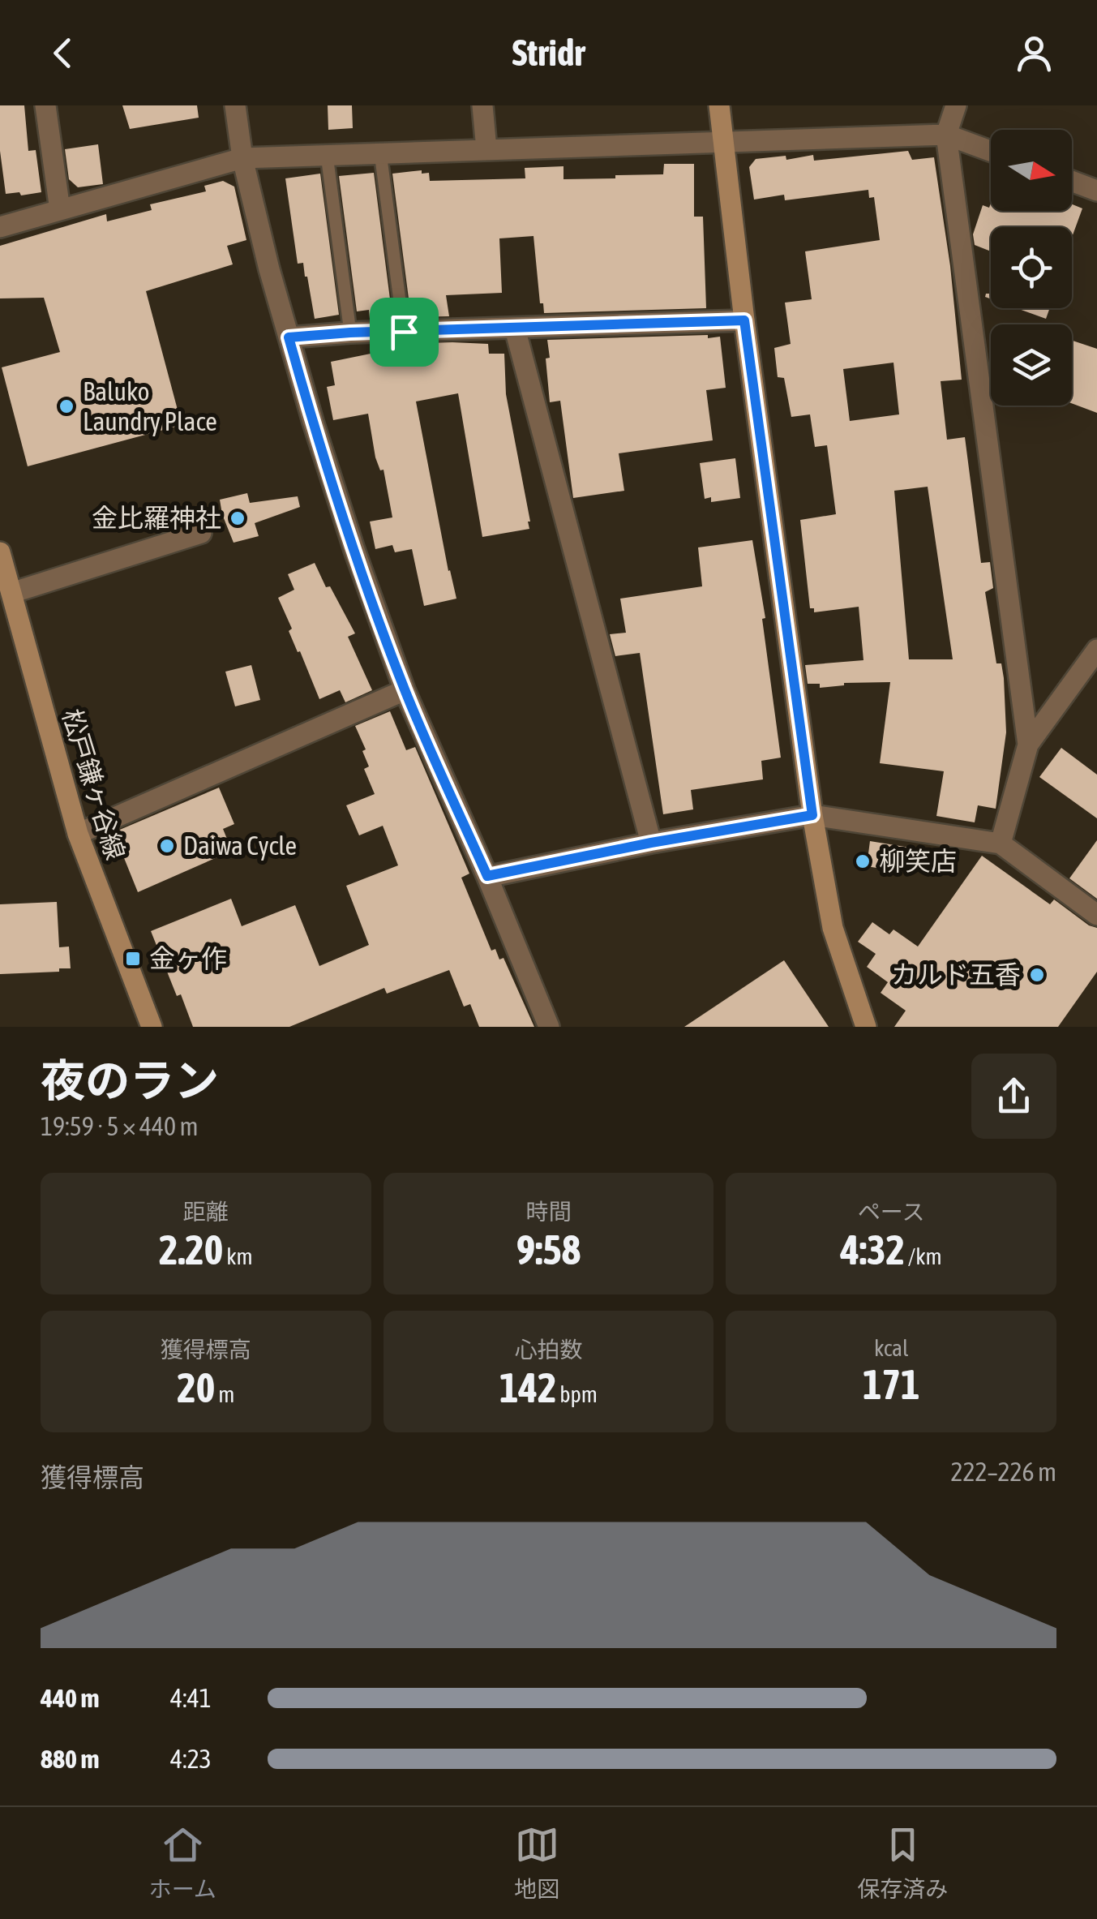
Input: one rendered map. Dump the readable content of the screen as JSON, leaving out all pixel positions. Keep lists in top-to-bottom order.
{
  "streets": {
    "street": ["松戸鎌ヶ谷線"]
  },
  "places": {
    "other": [
      "Baluko Laundry Place",
      "金比羅神社",
      "Daiwa Cycle",
      "柳笑店",
      "カルド五香"
    ],
    "transit": ["金ヶ作"]
  },
  "north": "right",
  "page": {
    "header": "Stridr",
    "heading": ["夜のラン", "19:59 · 5 × 440 m"],
    "stats": [
      ["距離", "2.20 km"],
      ["時間", "9:58"],
      ["ペース", "4:32 /km"],
      ["獲得標高", "20 m"],
      ["心拍数", "142 bpm"],
      ["kcal", "171"]
    ],
    "chart": ["獲得標高", "222–226 m"],
    "list": [
      {
        "name": "440 m",
        "note": "4:41"
      },
      {
        "name": "880 m",
        "note": "4:23"
      }
    ],
    "tabs": ["ホーム", "地図", "保存済み"]
  }
}
